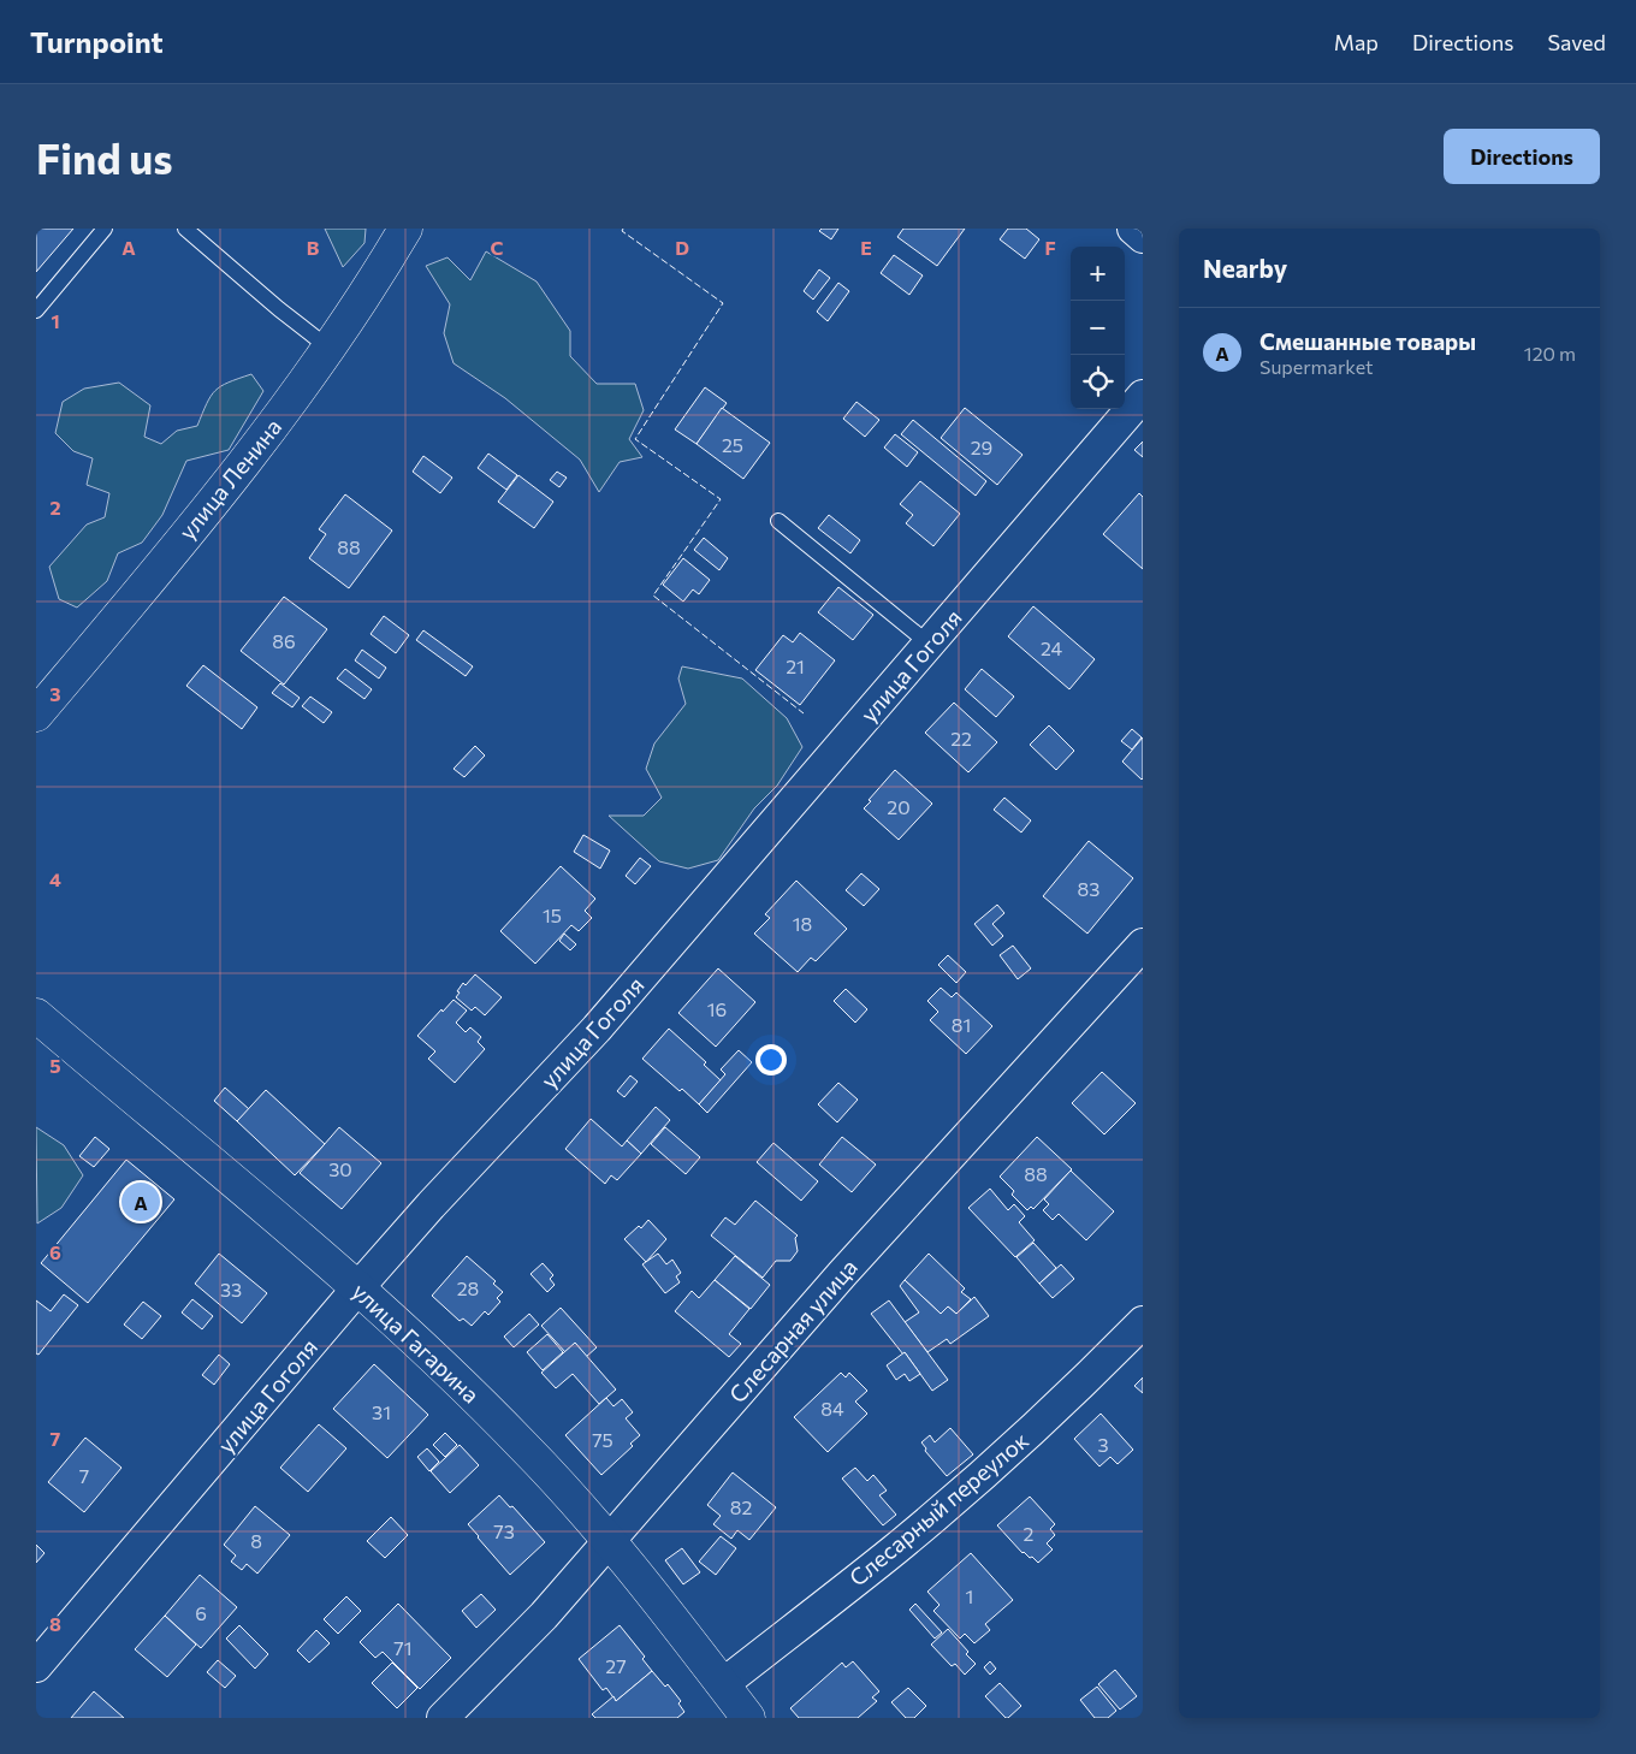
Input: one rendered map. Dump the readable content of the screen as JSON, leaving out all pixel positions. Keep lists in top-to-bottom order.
{
  "streets": {
    "main road": ["улица Ленина", "улица Гагарина"],
    "street": ["улица Гоголя", "Слесарная улица", "Слесарный переулок"]
  },
  "crossings": [
    ["улица Гоголя", "улица Гагарина"],
    ["Слесарная улица", "улица Гагарина"],
    ["улица Гагарина", "Слесарный переулок"]
  ],
  "house_numbers": [
    "25",
    "29",
    "88",
    "86",
    "24",
    "21",
    "22",
    "20",
    "83",
    "15",
    "18",
    "16",
    "81",
    "30",
    "88",
    "28",
    "33",
    "84",
    "31",
    "75",
    "3",
    "7",
    "82",
    "73",
    "2",
    "8",
    "1",
    "6",
    "71",
    "27"
  ],
  "page": {
    "header": "Turnpoint",
    "nav": ["Map", "Directions", "Saved"],
    "buttons": "Directions",
    "title": "Find us",
    "heading": "Nearby",
    "map_buttons": ["+", "−"],
    "list": [
      {
        "mark": "A",
        "name": "Смешанные товары",
        "note": "Supermarket",
        "value": "120 m"
      }
    ],
    "pins": "A"
  },
  "grid": {
    "columns": [
      "A",
      "B",
      "C",
      "D",
      "E",
      "F"
    ],
    "rows": [
      "1",
      "2",
      "3",
      "4",
      "5",
      "6",
      "7",
      "8"
    ]
  }
}
